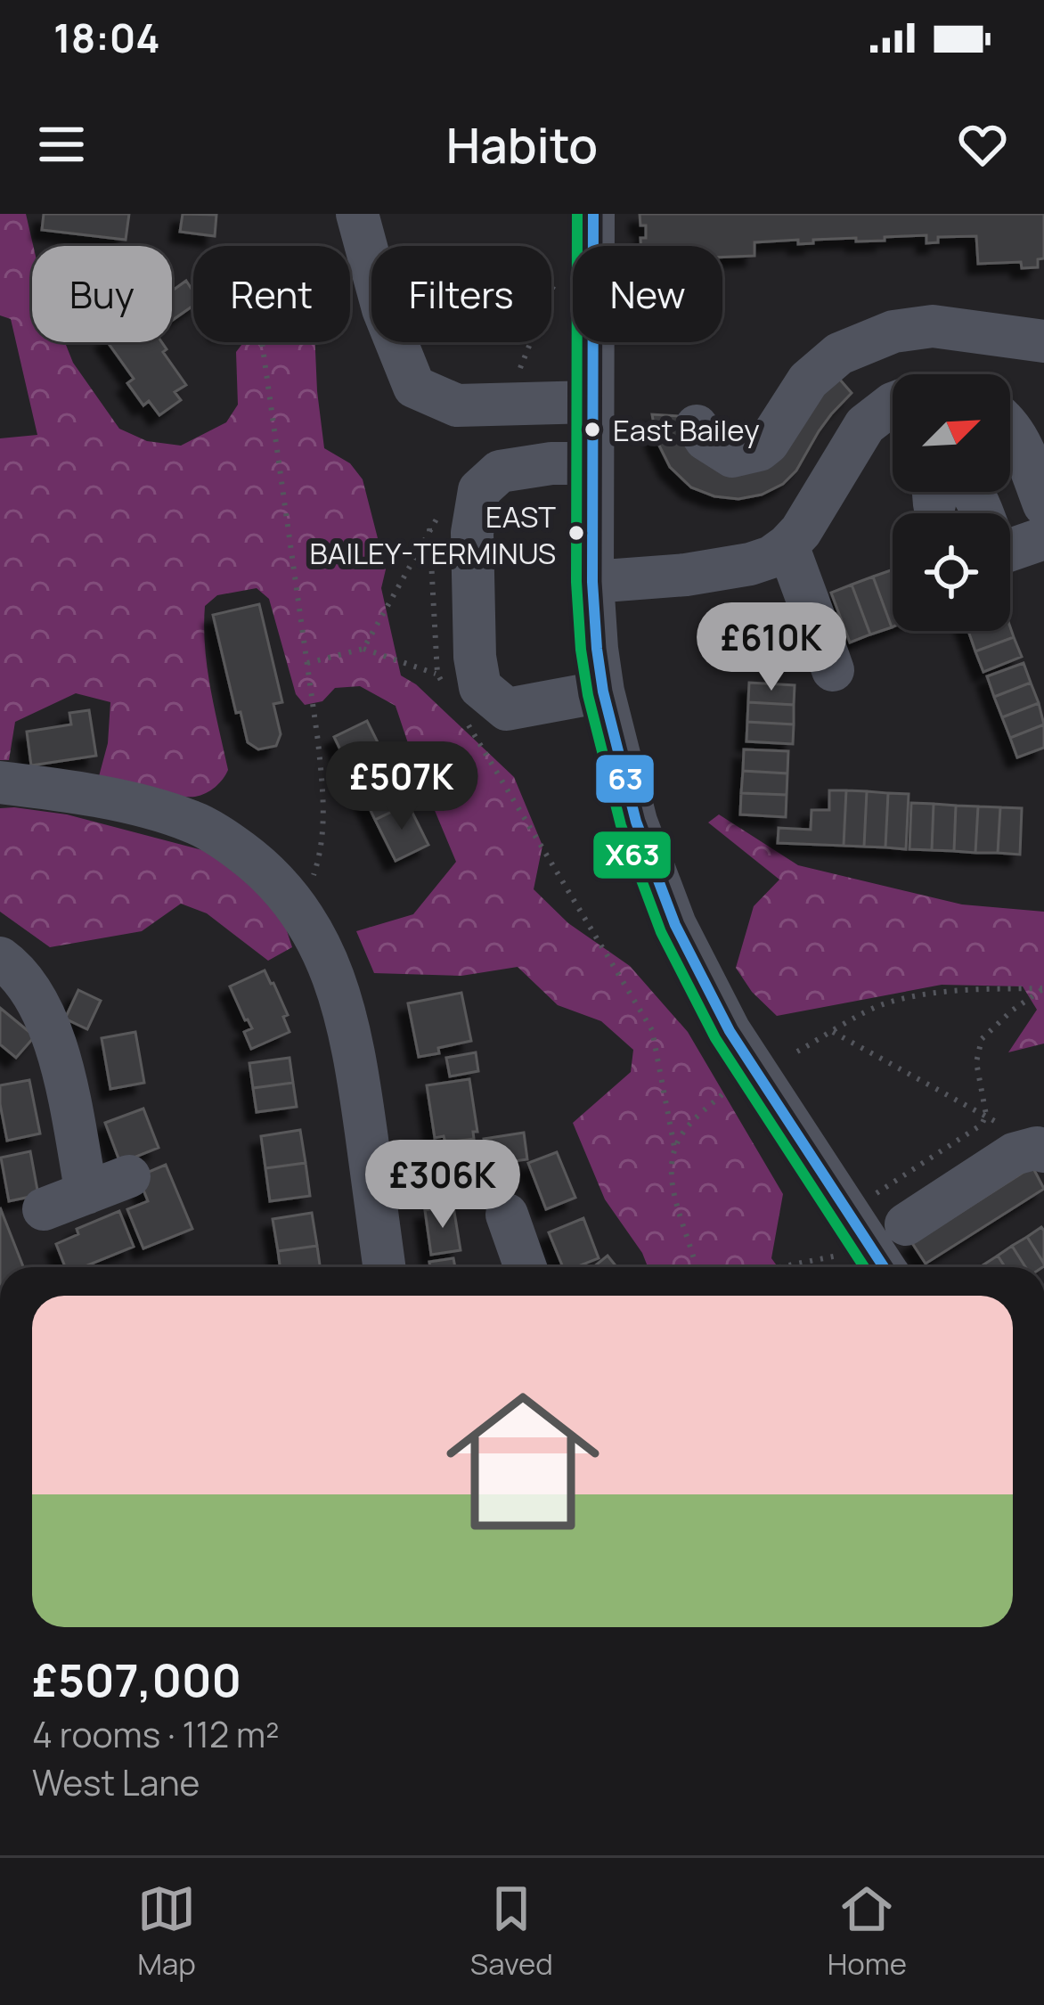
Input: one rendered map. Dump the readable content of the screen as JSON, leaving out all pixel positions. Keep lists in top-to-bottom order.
{
  "places": ["East Bailey", "EAST BAILEY-TERMINUS"],
  "lines": ["transit line 63", "transit line X63"],
  "north": "top right",
  "page": {
    "status": "18:04",
    "header": "Habito",
    "chip": [
      "Buy",
      "Rent",
      "Filters",
      "New"
    ],
    "price": ["£610K", "£507K", "£306K"],
    "list": [
      {
        "name": "£507,000",
        "note": "4 rooms · 112 m² · West Lane"
      }
    ],
    "tabs": ["Map", "Saved", "Home"]
  }
}
